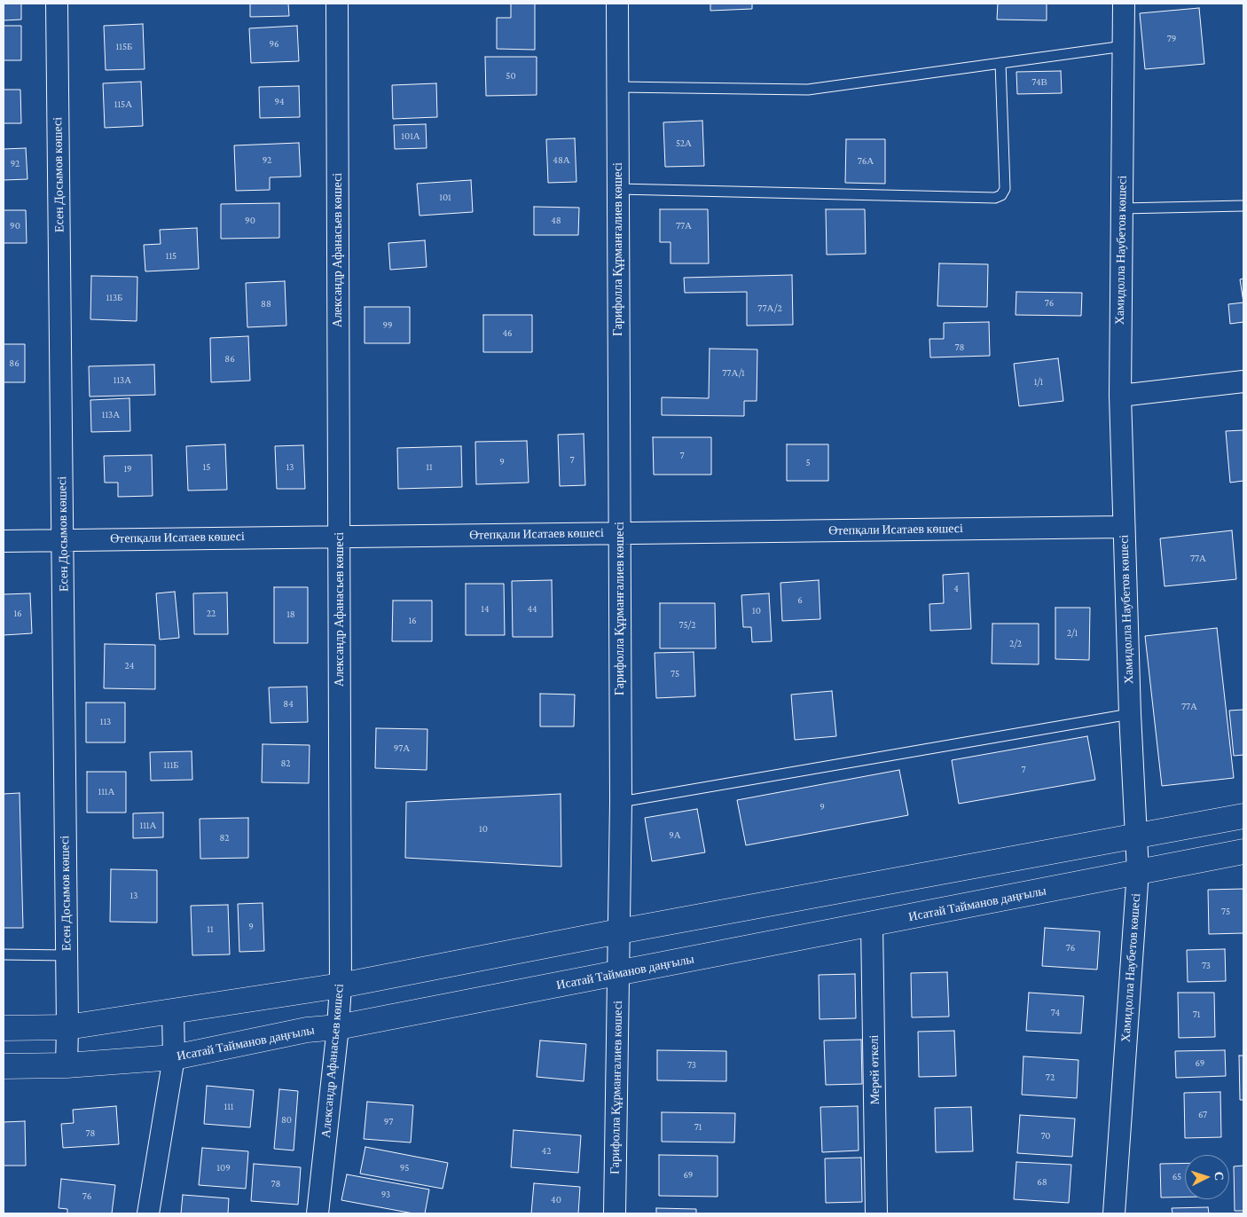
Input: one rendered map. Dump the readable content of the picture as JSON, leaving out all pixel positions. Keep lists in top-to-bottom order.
{
  "streets": {
    "main road": ["Исатай Тайманов даңғылы"],
    "street": [
      "Есен Досымов көшесі",
      "Гарифолла Құрманғалиев көшесі",
      "Александр Афанасьев көшесі",
      "Хамидолла Наубетов көшесі",
      "Өтепқали Исатаев көшесі",
      "Мерей өткелі"
    ]
  },
  "crossings": [
    ["Есен Досымов көшесі", "Өтепқали Исатаев көшесі"],
    ["Есен Досымов көшесі", "Исатай Тайманов даңғылы"],
    ["Гарифолла Құрманғалиев көшесі", "Өтепқали Исатаев көшесі"],
    ["Гарифолла Құрманғалиев көшесі", "Исатай Тайманов даңғылы"],
    ["Александр Афанасьев көшесі", "Өтепқали Исатаев көшесі"],
    ["Александр Афанасьев көшесі", "Исатай Тайманов даңғылы"],
    ["Хамидолла Наубетов көшесі", "Өтепқали Исатаев көшесі"],
    ["Хамидолла Наубетов көшесі", "Исатай Тайманов даңғылы"],
    ["Исатай Тайманов даңғылы", "Мерей өткелі"]
  ],
  "house_numbers": [
    "79",
    "96",
    "115Б",
    "50",
    "74В",
    "94",
    "115А",
    "101А",
    "52А",
    "92",
    "48А",
    "76А",
    "92",
    "101",
    "90",
    "48",
    "90",
    "77А",
    "115",
    "113Б",
    "76",
    "88",
    "77А/2",
    "99",
    "46",
    "78",
    "86",
    "86",
    "77А/1",
    "113А",
    "1/1",
    "113А",
    "7",
    "7",
    "9",
    "5",
    "15",
    "13",
    "11",
    "19",
    "77А",
    "4",
    "6",
    "14",
    "44",
    "10",
    "16",
    "22",
    "18",
    "16",
    "75/2",
    "2/1",
    "2/2",
    "24",
    "75",
    "84",
    "77А",
    "113",
    "97А",
    "82",
    "111Б",
    "7",
    "111А",
    "9",
    "111А",
    "10",
    "9А",
    "82",
    "13",
    "75",
    "9",
    "11",
    "76",
    "73",
    "74",
    "71",
    "69",
    "73",
    "72",
    "111",
    "67",
    "80",
    "97",
    "71",
    "78",
    "70",
    "42",
    "109",
    "95",
    "69",
    "65",
    "68",
    "78",
    "93",
    "76",
    "40"
  ],
  "north": "right"
}
